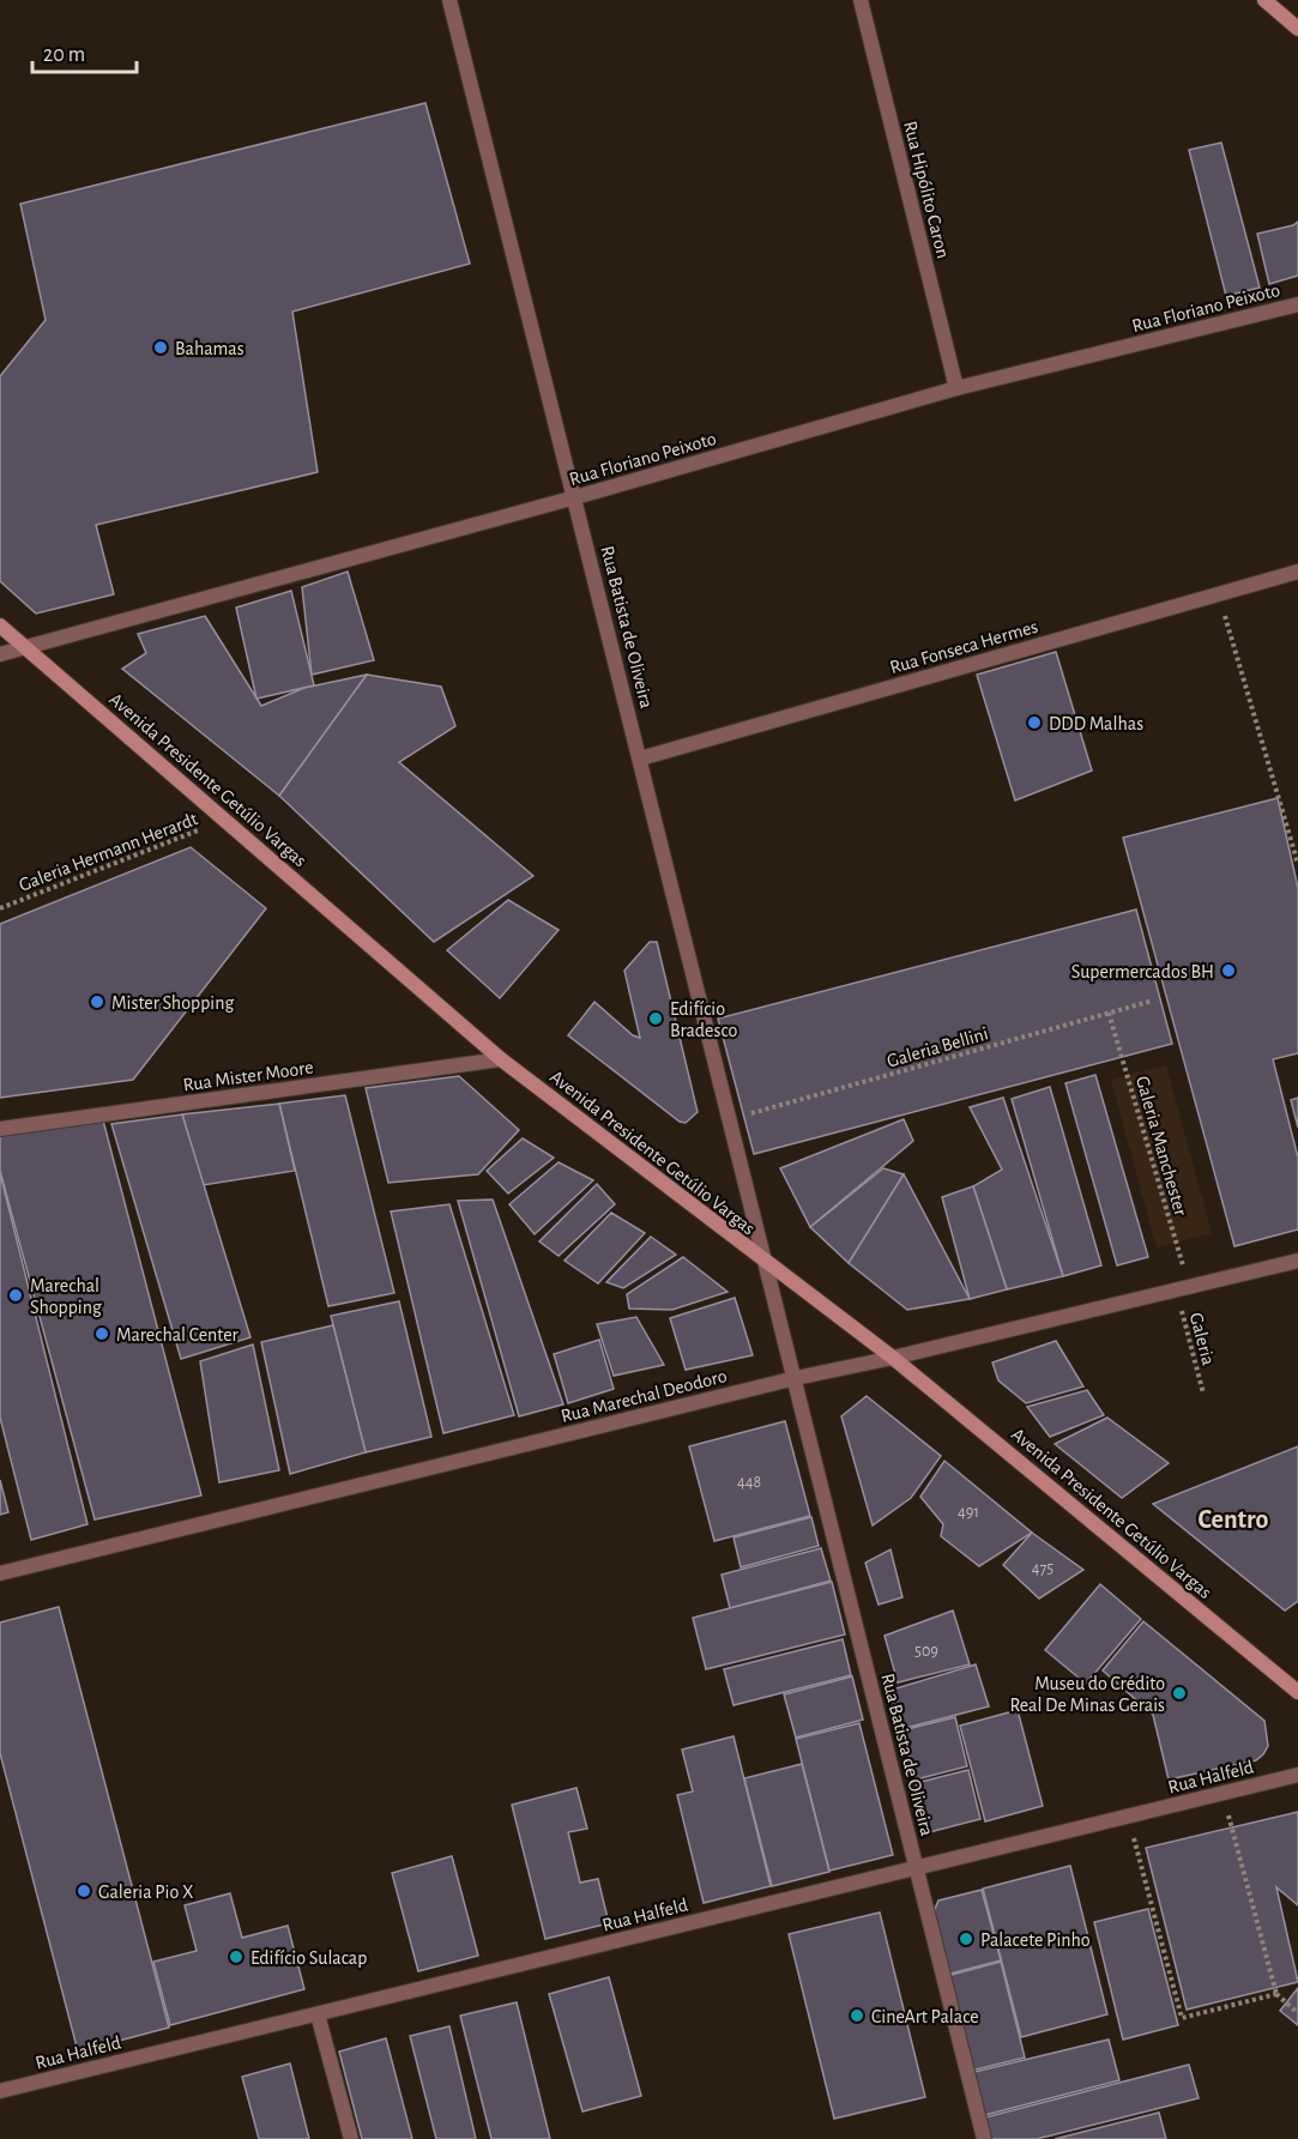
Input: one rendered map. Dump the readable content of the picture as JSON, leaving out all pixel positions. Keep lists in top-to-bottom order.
{
  "streets": {
    "main road": ["Avenida Presidente Getúlio Vargas"],
    "street": [
      "Rua Hipólito Caron",
      "Rua Floriano Peixoto",
      "Rua Batista de Oliveira",
      "Rua Fonseca Hermes",
      "Rua Mister Moore",
      "Rua Marechal Deodoro",
      "Rua Halfeld"
    ],
    "path": [
      "Galeria Hermann Herardt",
      "Galeria Bellini",
      "Galeria Manchester",
      "Galeria"
    ]
  },
  "crossings": [
    ["Rua Hipólito Caron", "Rua Floriano Peixoto"],
    ["Rua Floriano Peixoto", "Rua Batista de Oliveira"],
    ["Rua Floriano Peixoto", "Avenida Presidente Getúlio Vargas"],
    ["Rua Batista de Oliveira", "Rua Fonseca Hermes"],
    ["Rua Batista de Oliveira", "Avenida Presidente Getúlio Vargas"],
    ["Rua Batista de Oliveira", "Galeria Bellini"],
    ["Rua Batista de Oliveira", "Rua Marechal Deodoro"],
    ["Rua Batista de Oliveira", "Rua Halfeld"],
    ["Avenida Presidente Getúlio Vargas", "Galeria Hermann Herardt"],
    ["Avenida Presidente Getúlio Vargas", "Rua Mister Moore"],
    ["Avenida Presidente Getúlio Vargas", "Rua Marechal Deodoro"],
    ["Galeria Bellini", "Galeria Manchester"],
    ["Galeria Manchester", "Galeria"],
    ["Galeria Manchester", "Rua Marechal Deodoro"],
    ["Galeria", "Rua Marechal Deodoro"]
  ],
  "districts": ["Centro"],
  "places": [
    "Bahamas",
    "DDD Malhas",
    "Supermercados BH",
    "Mister Shopping",
    "Edifício Bradesco",
    "Marechal Shopping",
    "Marechal Center",
    "Museu do Crédito Real De Minas Gerais",
    "Galeria Pio X",
    "Palacete Pinho",
    "Edifício Sulacap",
    "CineArt Palace"
  ],
  "house_numbers": [
    "448",
    "491",
    "475",
    "509"
  ],
  "scale_bar": "20 m"
}
